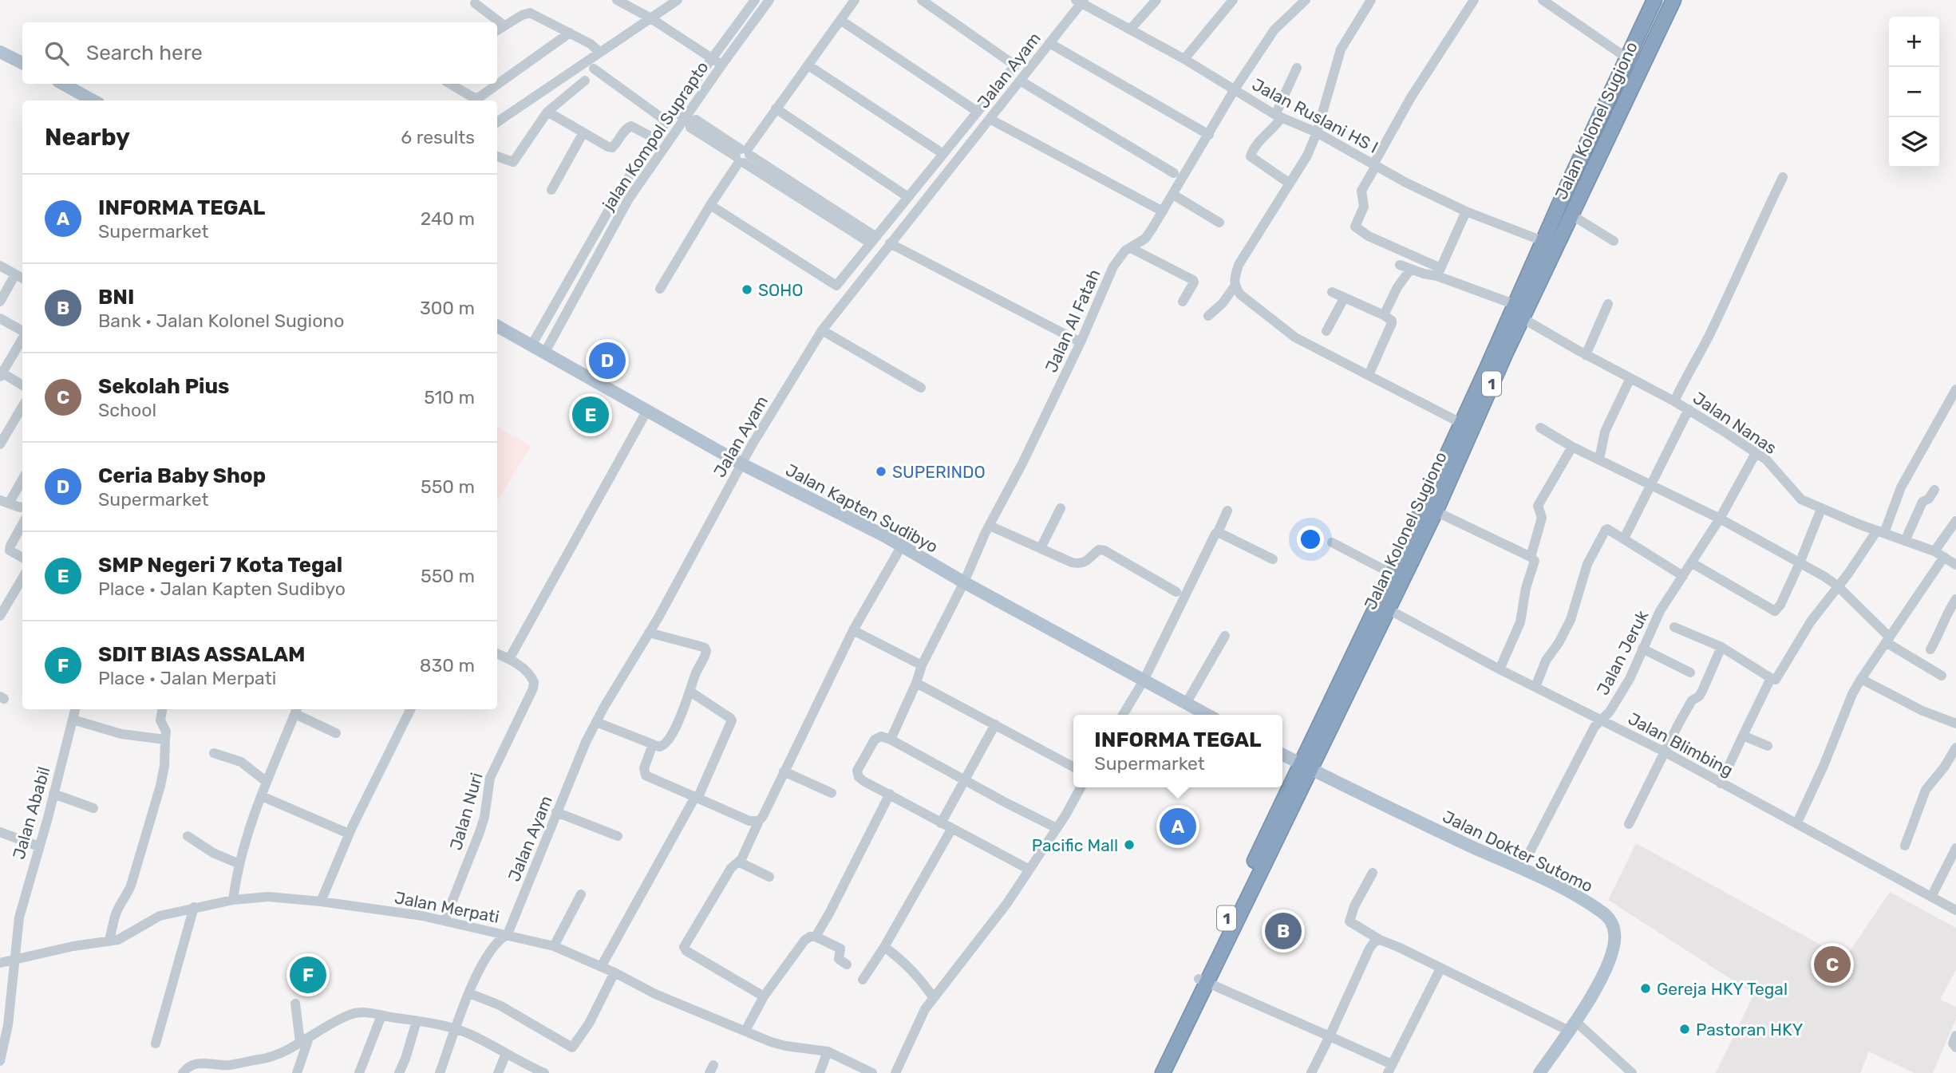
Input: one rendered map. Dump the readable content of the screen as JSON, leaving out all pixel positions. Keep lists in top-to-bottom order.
{
  "streets": {
    "highway": ["Jalan Kolonel Sugiono", "1"],
    "main road": ["Jalan Kapten Sudibyo", "Jalan Dokter Sutomo"],
    "street": [
      "Jalan Ayam",
      "Jalan Ruslani HS I",
      "jalan Kompol Suprapto",
      "Jalan Al Fatah",
      "Jalan Nanas",
      "Jalan Jeruk",
      "Jalan Blimbing",
      "Jalan Nuri",
      "Jalan Ababil",
      "Jalan Merpati"
    ]
  },
  "crossings": [
    ["Jalan Ayam", "Jalan Ruslani HS I"],
    ["Jalan Ayam", "Jalan Kapten Sudibyo"],
    ["Jalan Ayam", "Jalan Merpati"],
    ["Jalan Ruslani HS I", "Jalan Kolonel Sugiono"],
    ["Jalan Ruslani HS I", "Jalan Al Fatah"],
    ["Jalan Kolonel Sugiono", "1"],
    ["Jalan Kolonel Sugiono", "Jalan Nanas"],
    ["Jalan Kolonel Sugiono", "Jalan Blimbing"],
    ["Jalan Kolonel Sugiono", "Jalan Dokter Sutomo"],
    ["jalan Kompol Suprapto", "Jalan Kapten Sudibyo"],
    ["Jalan Al Fatah", "Jalan Kapten Sudibyo"],
    ["1", "Jalan Dokter Sutomo"],
    ["Jalan Nanas", "Jalan Jeruk"],
    ["Jalan Jeruk", "Jalan Blimbing"],
    ["Jalan Jeruk", "Jalan Dokter Sutomo"],
    ["Jalan Nuri", "Jalan Merpati"],
    ["Jalan Ababil", "Jalan Merpati"]
  ],
  "places": [
    "SOHO",
    "SUPERINDO",
    "Pacific Mall",
    "Gereja HKY Tegal",
    "Pastoran HKY"
  ],
  "page": {
    "map_buttons": ["+", "−"],
    "search": "Search here",
    "heading": ["Nearby", "6 results"],
    "list": [
      {
        "mark": "A",
        "name": "INFORMA TEGAL",
        "note": "Supermarket",
        "value": "240 m"
      },
      {
        "mark": "B",
        "name": "BNI",
        "note": "Bank · Jalan Kolonel Sugiono",
        "value": "300 m"
      },
      {
        "mark": "C",
        "name": "Sekolah Pius",
        "note": "School",
        "value": "510 m"
      },
      {
        "mark": "D",
        "name": "Ceria Baby Shop",
        "note": "Supermarket",
        "value": "550 m"
      },
      {
        "mark": "E",
        "name": "SMP Negeri 7 Kota Tegal",
        "note": "Place · Jalan Kapten Sudibyo",
        "value": "550 m"
      },
      {
        "mark": "F",
        "name": "SDIT BIAS ASSALAM",
        "note": "Place · Jalan Merpati",
        "value": "830 m"
      }
    ],
    "pins": [
      "D",
      "E",
      "A",
      "B",
      "C",
      "F"
    ],
    "popup": ["INFORMA TEGAL", "Supermarket"]
  }
}
